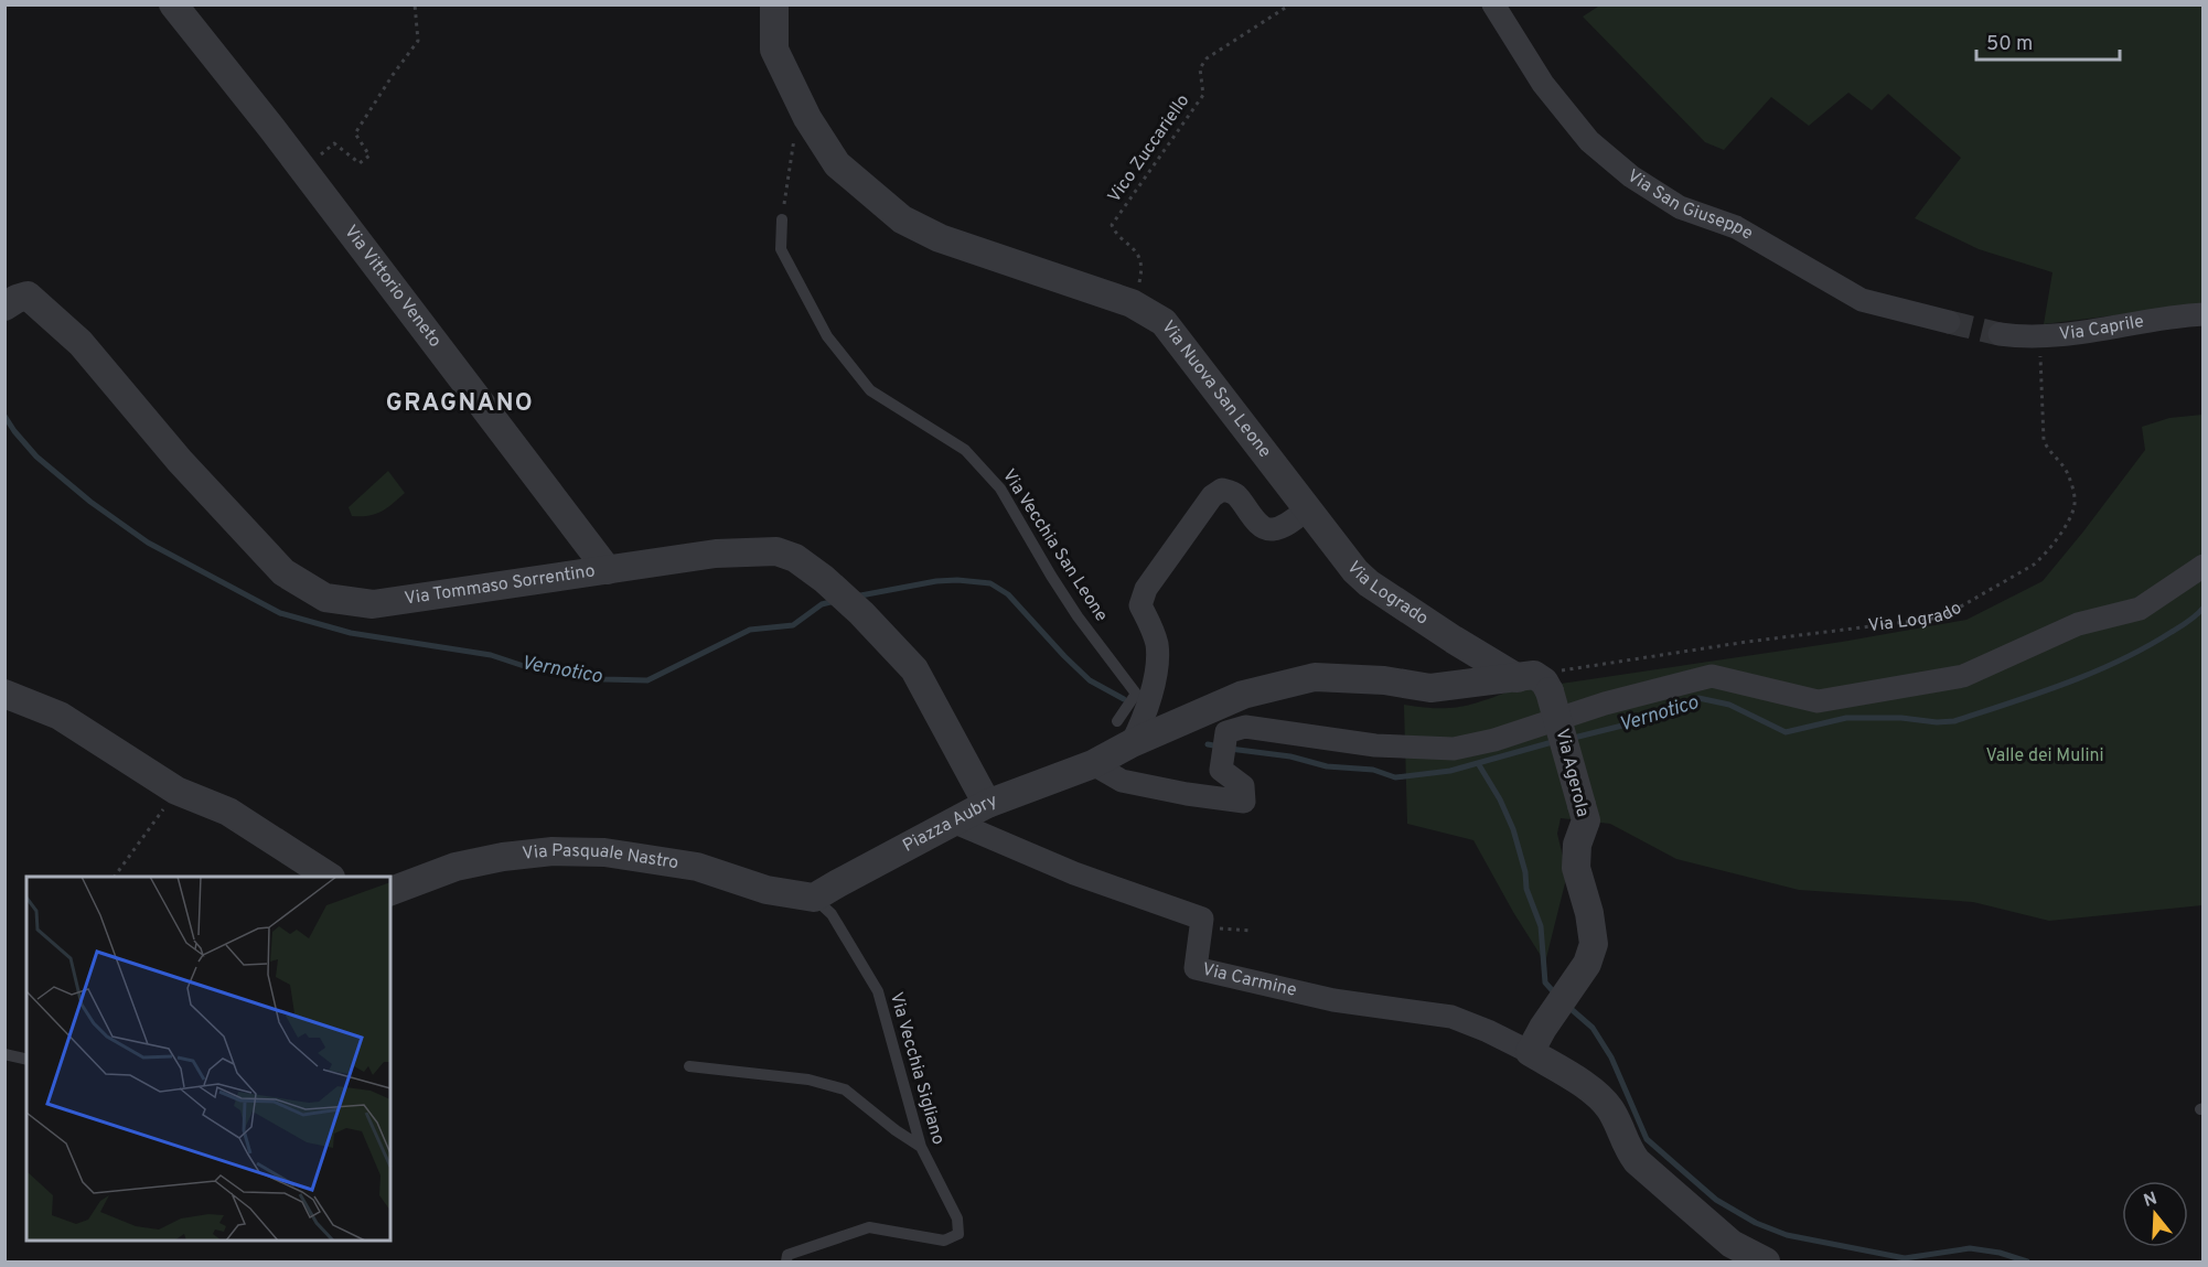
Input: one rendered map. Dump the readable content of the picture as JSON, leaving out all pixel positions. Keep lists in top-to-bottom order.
{
  "streets": {
    "street": [
      "Via San Giuseppe",
      "Via Vittorio Veneto",
      "Via Caprile",
      "Via Nuova San Leone",
      "Via Tommaso Sorrentino",
      "Via Logrado",
      "Via Agerola",
      "Piazza Aubry",
      "Via Pasquale Nastro",
      "Via Carmine"
    ],
    "lane": ["Via Vecchia San Leone", "Via Vecchia Sigliano"],
    "path": ["Vico Zuccariello"]
  },
  "crossings": [
    ["Vico Zuccariello", "Via Nuova San Leone"],
    ["Via Vittorio Veneto", "Via Tommaso Sorrentino"],
    ["Via Caprile", "Via Logrado"],
    ["Via Nuova San Leone", "Via Logrado"],
    ["Via Vecchia San Leone", "Piazza Aubry"],
    ["Via Tommaso Sorrentino", "Piazza Aubry"],
    ["Via Logrado", "Via Agerola"],
    ["Via Agerola", "Via Carmine"],
    ["Piazza Aubry", "Via Pasquale Nastro"],
    ["Piazza Aubry", "Via Vecchia Sigliano"],
    ["Via Pasquale Nastro", "Via Vecchia Sigliano"]
  ],
  "districts": ["GRAGNANO"],
  "water": ["Vernotico"],
  "parks": ["Valle dei Mulini"],
  "scale_bar": "50 m",
  "north": "top"
}
